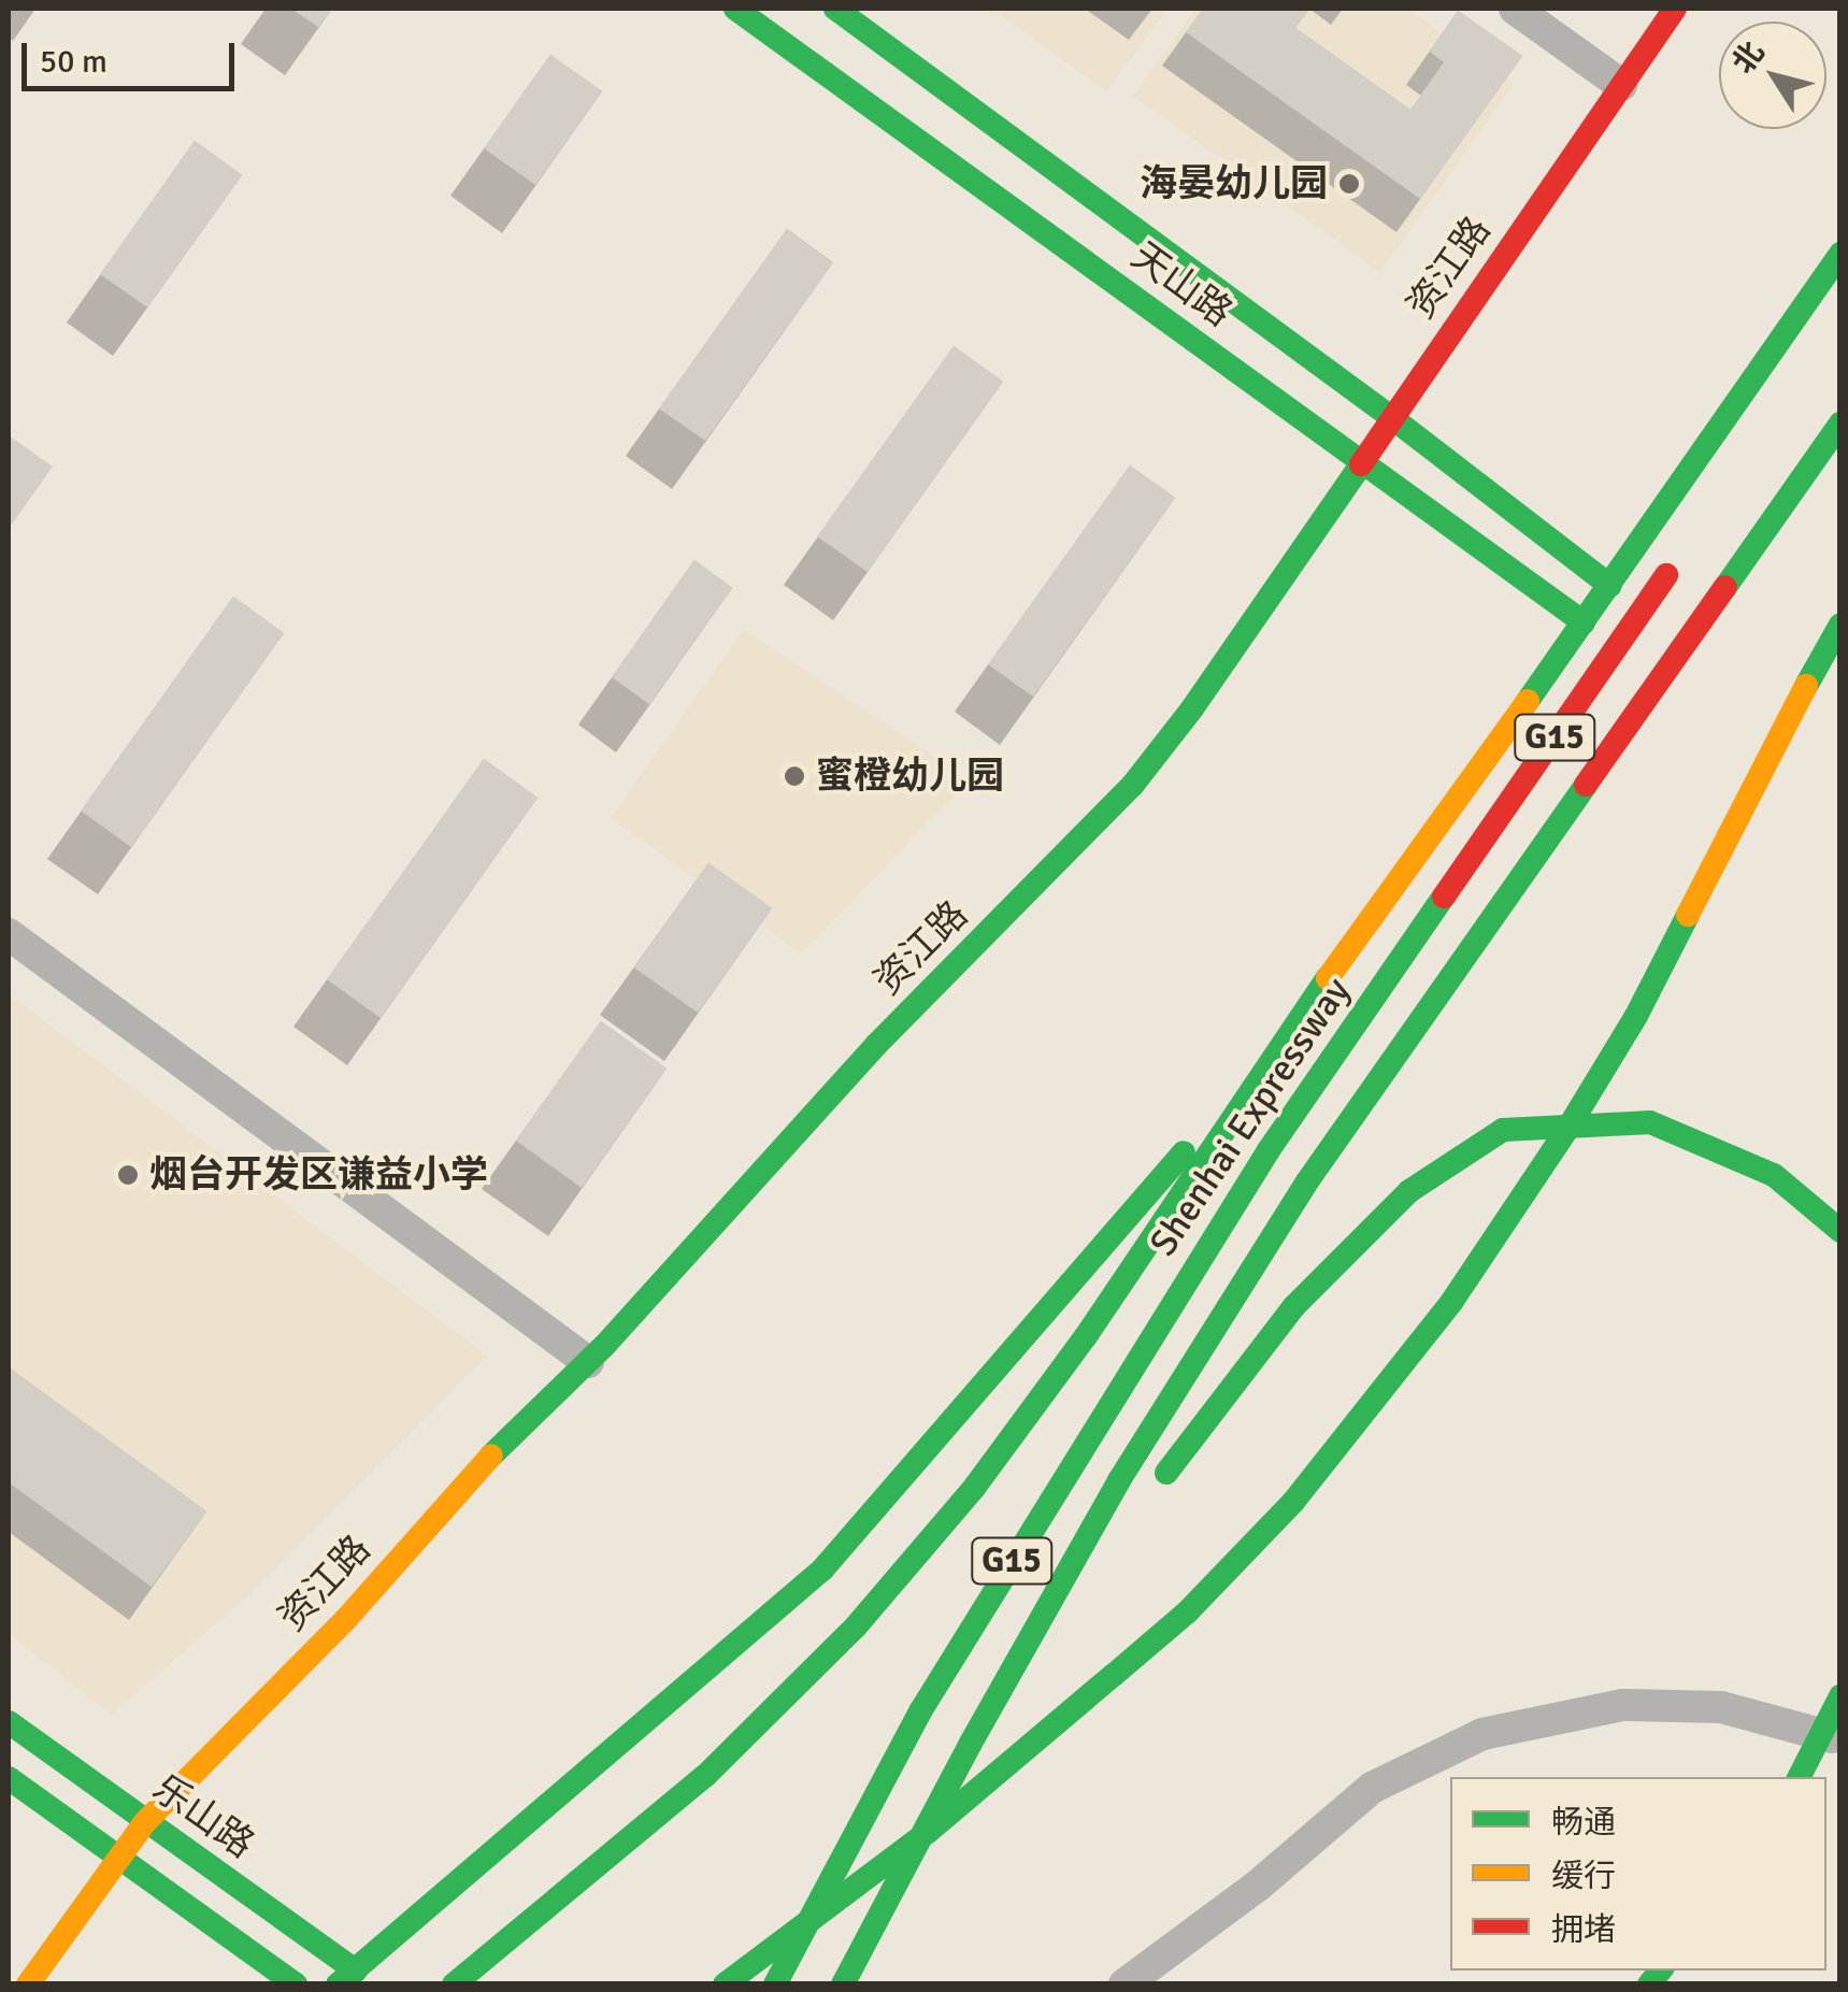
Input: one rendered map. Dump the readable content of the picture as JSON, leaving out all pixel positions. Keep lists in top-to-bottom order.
{
  "streets": {
    "main road": [
      "资江路",
      "天山路",
      "G15",
      "Shenhai Expressway",
      "乐山路"
    ]
  },
  "crossings": [
    ["资江路", "天山路"],
    ["资江路", "乐山路"]
  ],
  "places": ["海晏幼儿园", "蜜橙幼儿园", "烟台开发区谦益小学"],
  "legend": ["畅通", "缓行", "拥堵"],
  "scale_bar": "50 m",
  "north": "top left"
}
